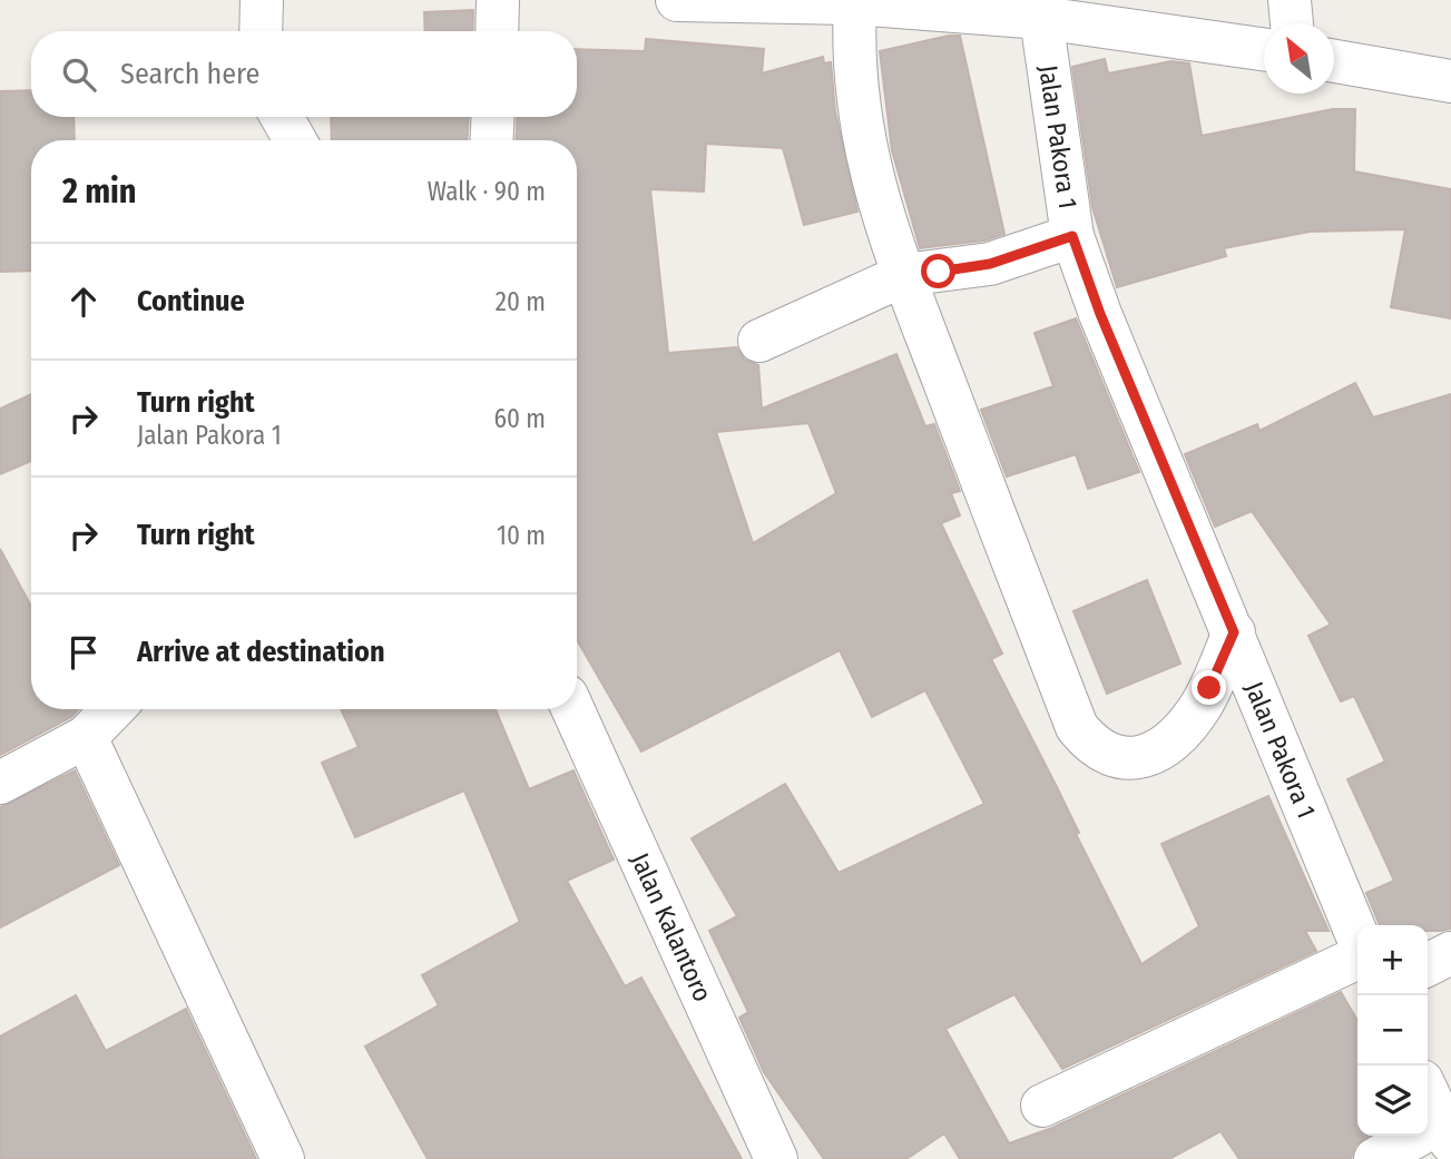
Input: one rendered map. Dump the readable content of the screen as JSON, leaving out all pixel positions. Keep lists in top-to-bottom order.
{
  "streets": {
    "street": ["Jalan Pakora 1", "Jalan Kalantoro"]
  },
  "north": "top left",
  "page": {
    "search": "Search here",
    "heading": ["2 min", "Walk · 90 m"],
    "list": [
      ["Continue", "20 m"],
      ["Turn right", "Jalan Pakora 1", "60 m"],
      ["Turn right", "10 m"],
      "Arrive at destination"
    ],
    "map_buttons": ["+", "−"]
  }
}
